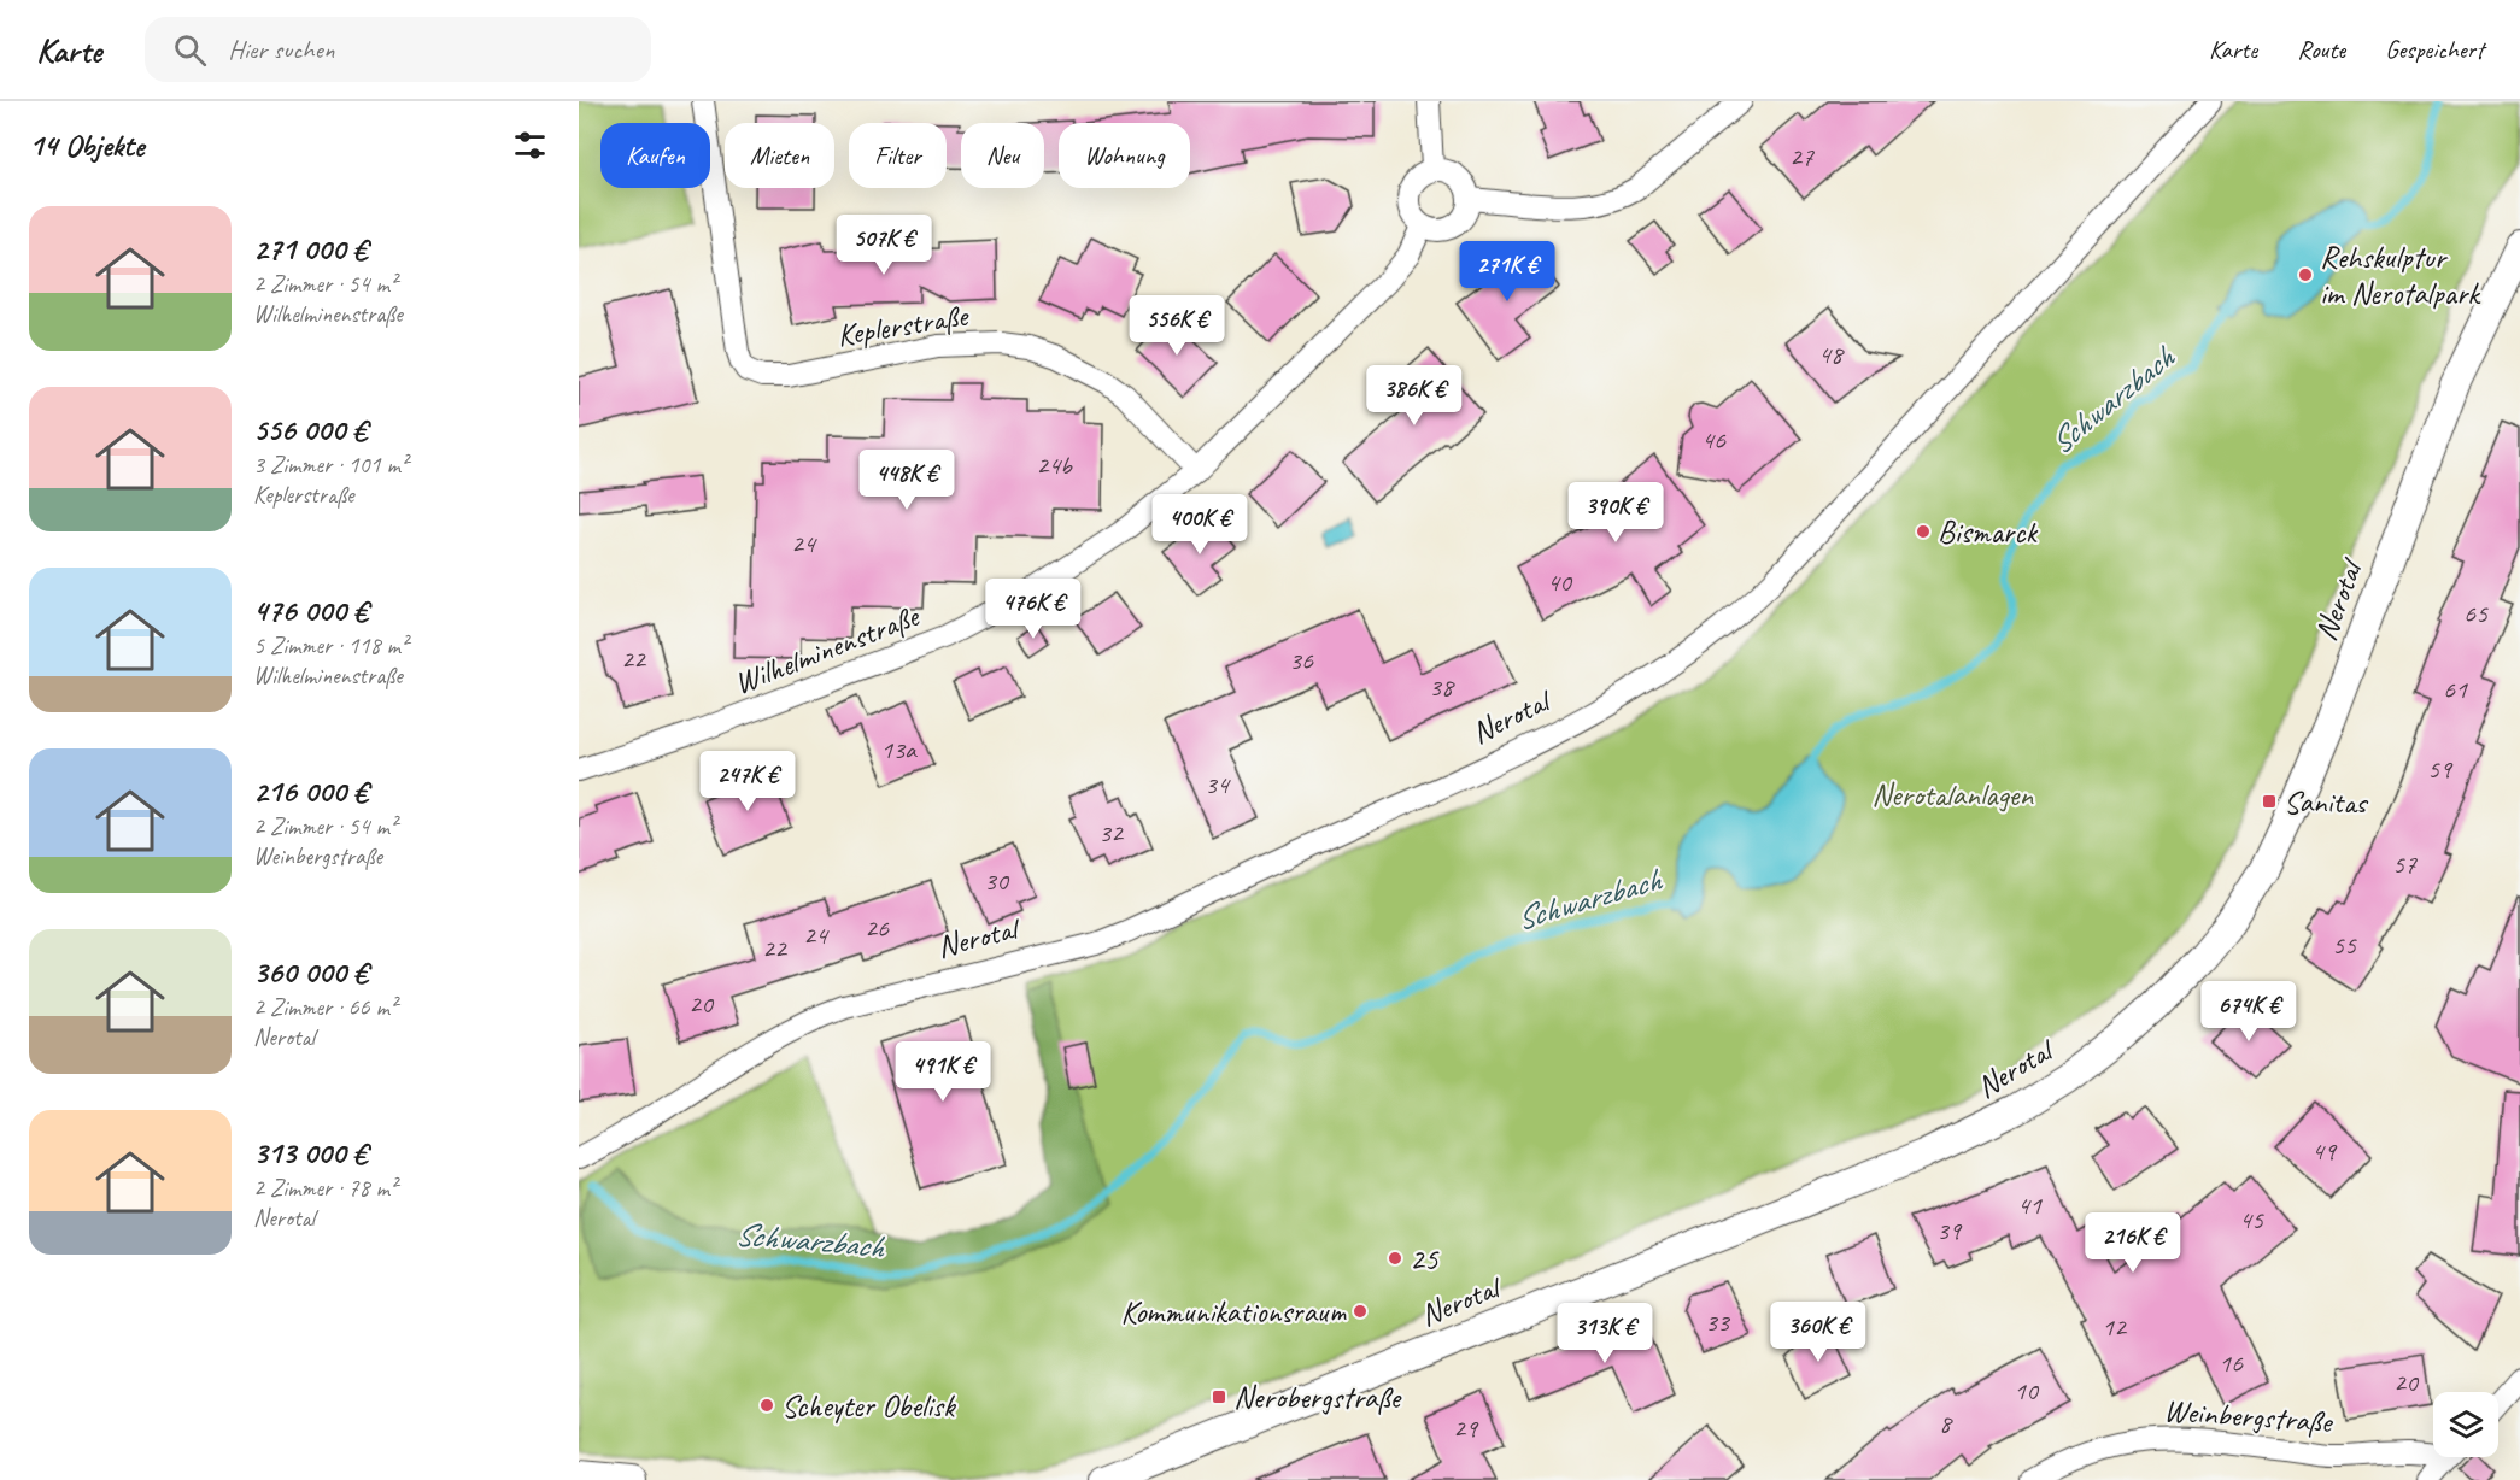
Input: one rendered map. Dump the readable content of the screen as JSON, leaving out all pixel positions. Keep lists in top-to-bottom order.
{
  "streets": {
    "street": [
      "Keplerstraße",
      "Nerotal",
      "Wilhelminenstraße",
      "Weinbergstraße"
    ]
  },
  "crossings": [
    ["Keplerstraße", "Wilhelminenstraße"]
  ],
  "water": ["Schwarzbach"],
  "parks": ["Nerotalanlagen"],
  "places": {
    "other": [
      "Rehskulptur im Nerotalpark",
      "Bismarck",
      "25",
      "Kommunikationsraum",
      "Scheyter Obelisk"
    ],
    "transit": ["Sanitas", "Nerobergstraße"]
  },
  "house_numbers": [
    "27",
    "48",
    "46",
    "24b",
    "24",
    "40",
    "65",
    "22",
    "36",
    "38",
    "61",
    "13a",
    "59",
    "34",
    "32",
    "57",
    "30",
    "26",
    "24",
    "55",
    "22",
    "20",
    "49",
    "41",
    "45",
    "39",
    "33",
    "12",
    "16",
    "20",
    "10",
    "8",
    "29"
  ],
  "page": {
    "header": "Karte",
    "search": "Hier suchen",
    "nav": ["Karte", "Route", "Gespeichert"],
    "heading": "14 Objekte",
    "chip": [
      "Kaufen",
      "Mieten",
      "Filter",
      "Neu",
      "Wohnung"
    ],
    "list": [
      {
        "name": "271 000 €",
        "note": "2 Zimmer · 54 m² · Wilhelminenstraße"
      },
      {
        "name": "556 000 €",
        "note": "3 Zimmer · 101 m² · Keplerstraße"
      },
      {
        "name": "476 000 €",
        "note": "5 Zimmer · 118 m² · Wilhelminenstraße"
      },
      {
        "name": "216 000 €",
        "note": "2 Zimmer · 54 m² · Weinbergstraße"
      },
      {
        "name": "360 000 €",
        "note": "2 Zimmer · 66 m² · Nerotal"
      },
      {
        "name": "313 000 €",
        "note": "2 Zimmer · 78 m² · Nerotal"
      }
    ],
    "price": [
      "507K €",
      "271K €",
      "556K €",
      "386K €",
      "448K €",
      "390K €",
      "400K €",
      "476K €",
      "247K €",
      "674K €",
      "491K €",
      "216K €",
      "360K €",
      "313K €"
    ]
  }
}
